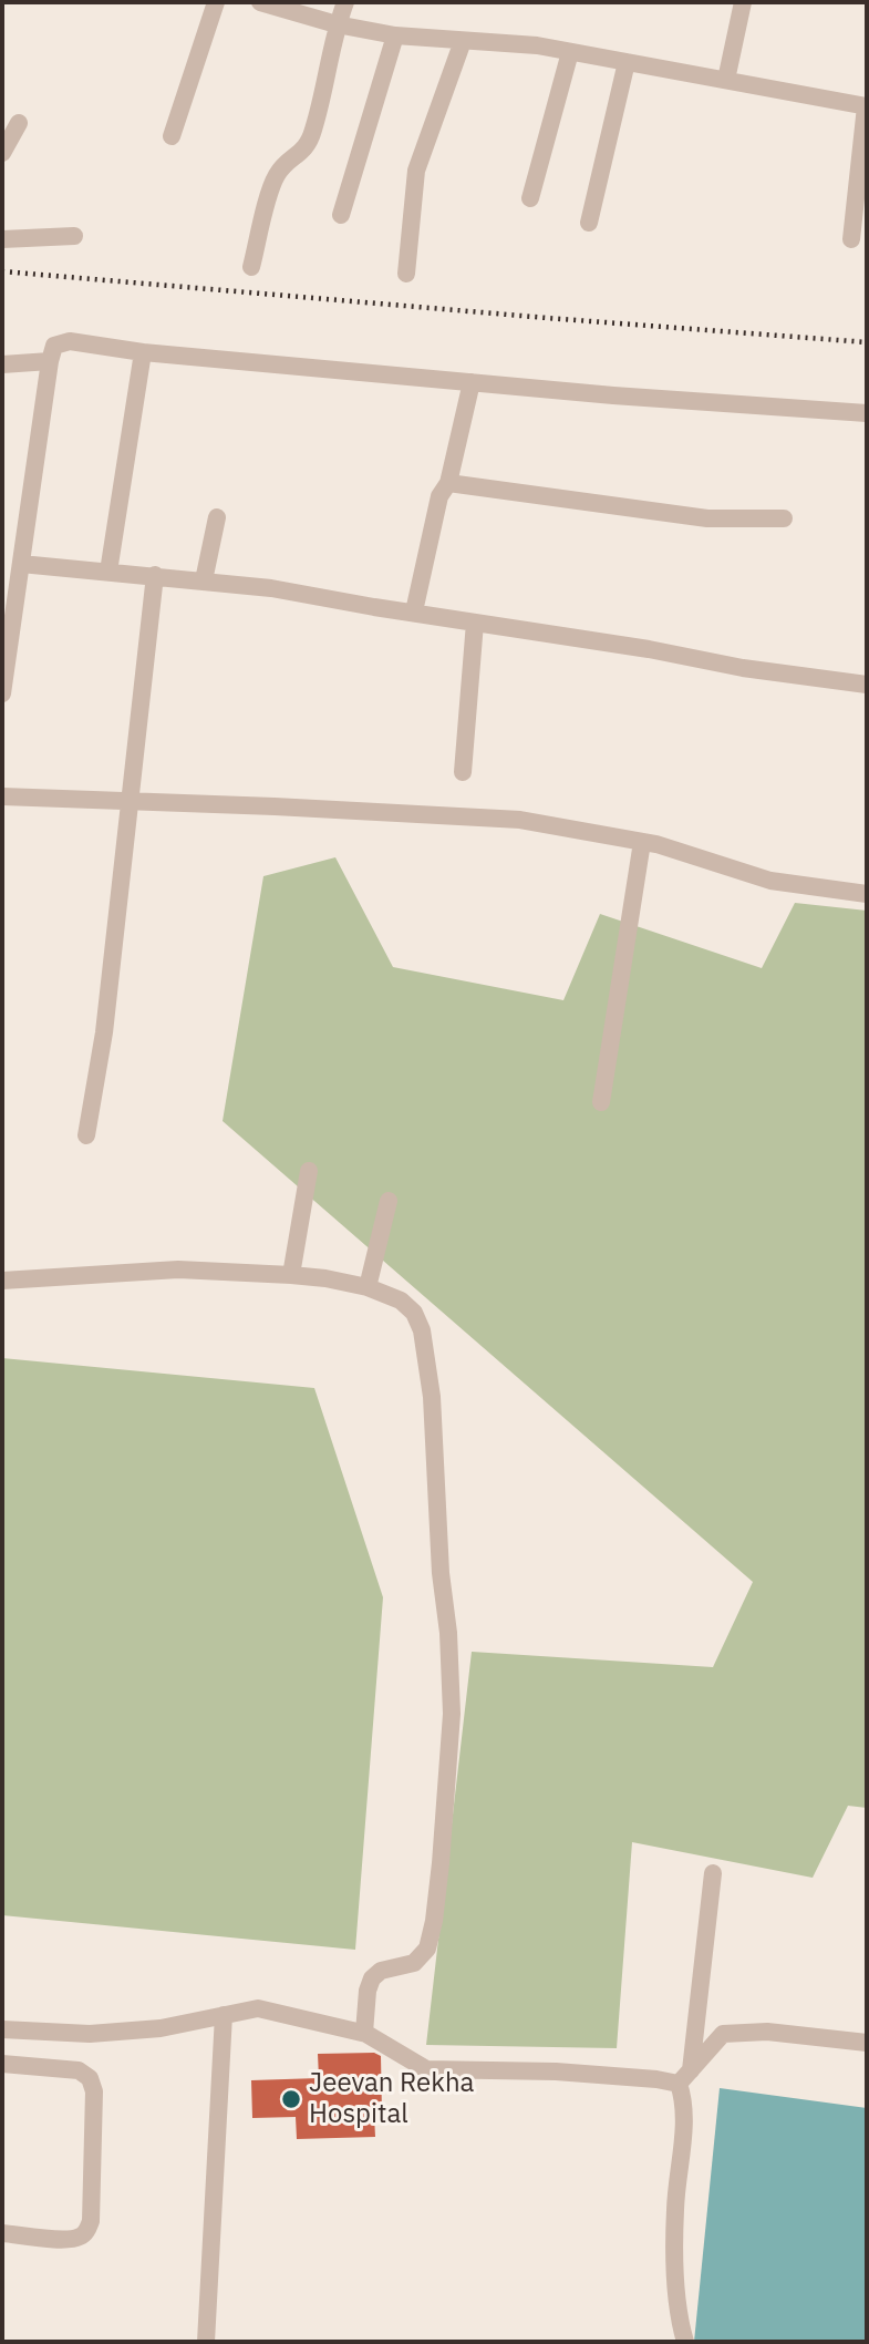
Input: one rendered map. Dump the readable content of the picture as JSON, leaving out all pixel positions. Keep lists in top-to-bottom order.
{
  "places": ["Jeevan Rekha Hospital"]
}
